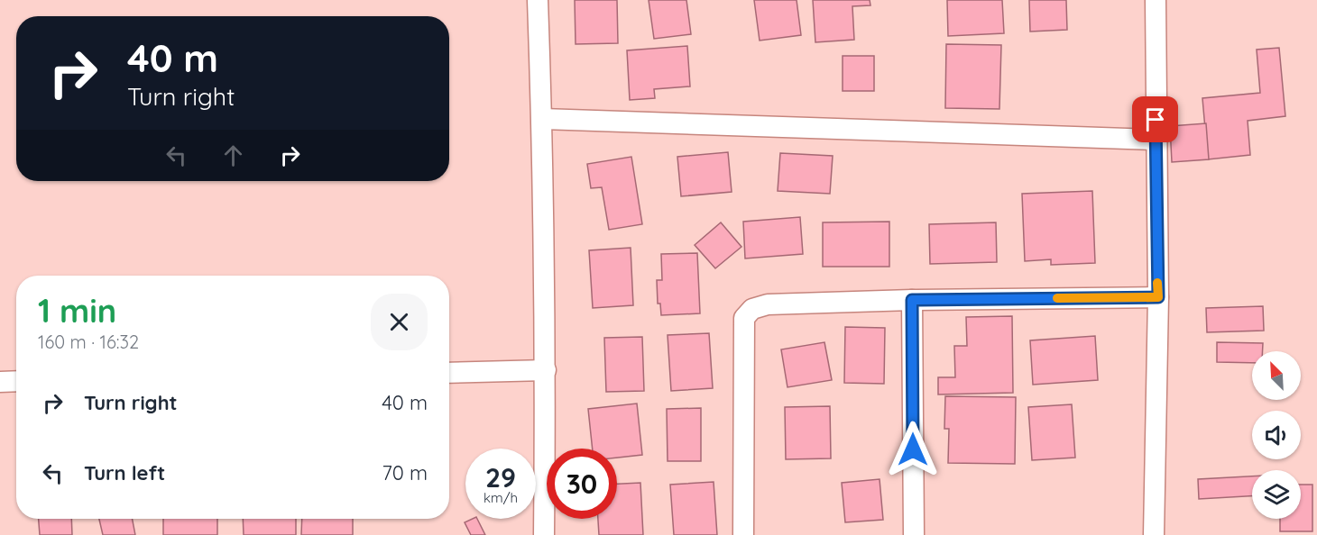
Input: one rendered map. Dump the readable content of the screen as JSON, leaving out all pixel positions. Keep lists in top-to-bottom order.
{
  "north": "top left",
  "page": {
    "turn": ["40 m", "Turn right"],
    "heading": ["1 min", "160 m · 16:32"],
    "list": [
      {
        "name": "Turn right",
        "value": "40 m"
      },
      {
        "name": "Turn left",
        "value": "70 m"
      }
    ],
    "speed": "29 km/h",
    "limit": "30"
  }
}
